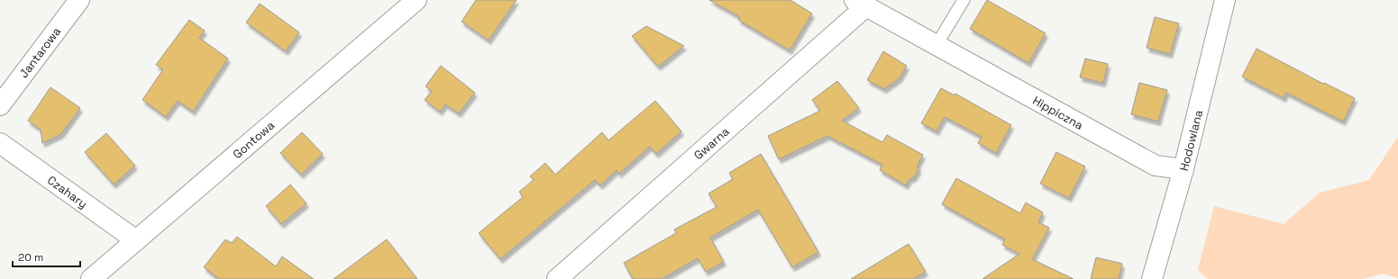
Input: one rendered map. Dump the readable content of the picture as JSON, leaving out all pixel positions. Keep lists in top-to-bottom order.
{
  "streets": {
    "street": [
      "Jantarowa",
      "Hippiczna",
      "Gontowa",
      "Hodowlana",
      "Gwarna",
      "Czahary"
    ]
  },
  "crossings": [
    ["Hippiczna", "Hodowlana"],
    ["Hippiczna", "Gwarna"],
    ["Gontowa", "Czahary"]
  ],
  "scale_bar": "20 m"
}
